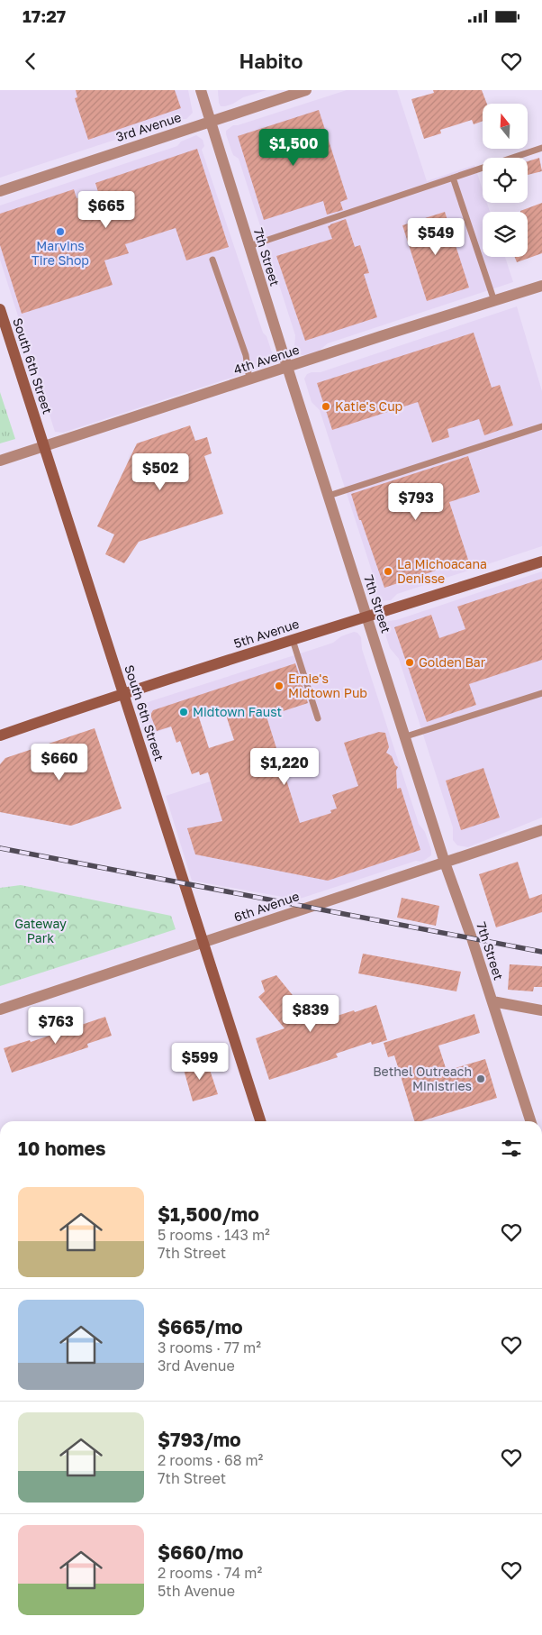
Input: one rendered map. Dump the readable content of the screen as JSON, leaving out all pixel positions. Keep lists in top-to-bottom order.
{
  "streets": {
    "street": [
      "3rd Avenue",
      "7th Street",
      "4th Avenue",
      "South 6th Street",
      "5th Avenue",
      "6th Avenue"
    ]
  },
  "crossings": [
    ["3rd Avenue", "7th Street"],
    ["7th Street", "4th Avenue"],
    ["7th Street", "5th Avenue"],
    ["7th Street", "6th Avenue"],
    ["4th Avenue", "South 6th Street"],
    ["South 6th Street", "5th Avenue"],
    ["South 6th Street", "6th Avenue"]
  ],
  "parks": ["Gateway Park"],
  "places": [
    "Marvins Tire Shop",
    "Katie's Cup",
    "La Michoacana Denisse",
    "Golden Bar",
    "Ernie's Midtown Pub",
    "Midtown Faust",
    "Bethel Outreach Ministries"
  ],
  "north": "top",
  "page": {
    "status": "17:27",
    "header": "Habito",
    "price": [
      "$1,500",
      "$665",
      "$549",
      "$502",
      "$793",
      "$660",
      "$1,220",
      "$839",
      "$763",
      "$599"
    ],
    "heading": "10 homes",
    "list": [
      {
        "name": "$1,500/mo",
        "note": "5 rooms · 143 m² · 7th Street"
      },
      {
        "name": "$665/mo",
        "note": "3 rooms · 77 m² · 3rd Avenue"
      },
      {
        "name": "$793/mo",
        "note": "2 rooms · 68 m² · 7th Street"
      },
      {
        "name": "$660/mo",
        "note": "2 rooms · 74 m² · 5th Avenue"
      }
    ]
  }
}
